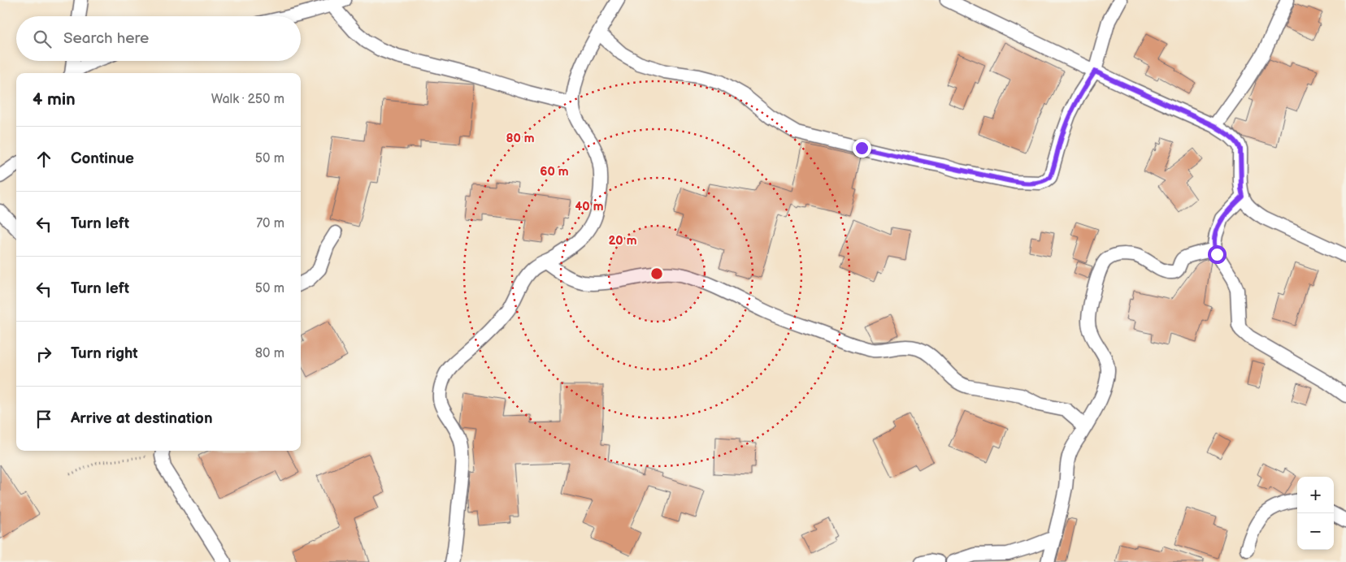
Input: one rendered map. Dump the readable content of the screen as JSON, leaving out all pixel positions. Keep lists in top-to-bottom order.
{
  "page": {
    "search": "Search here",
    "heading": ["4 min", "Walk · 250 m"],
    "list": [
      ["Continue", "50 m"],
      ["Turn left", "70 m"],
      ["Turn left", "50 m"],
      ["Turn right", "80 m"],
      "Arrive at destination"
    ],
    "map_buttons": ["+", "−"]
  },
  "rings": [
    "80 m",
    "60 m",
    "40 m",
    "20 m"
  ]
}
